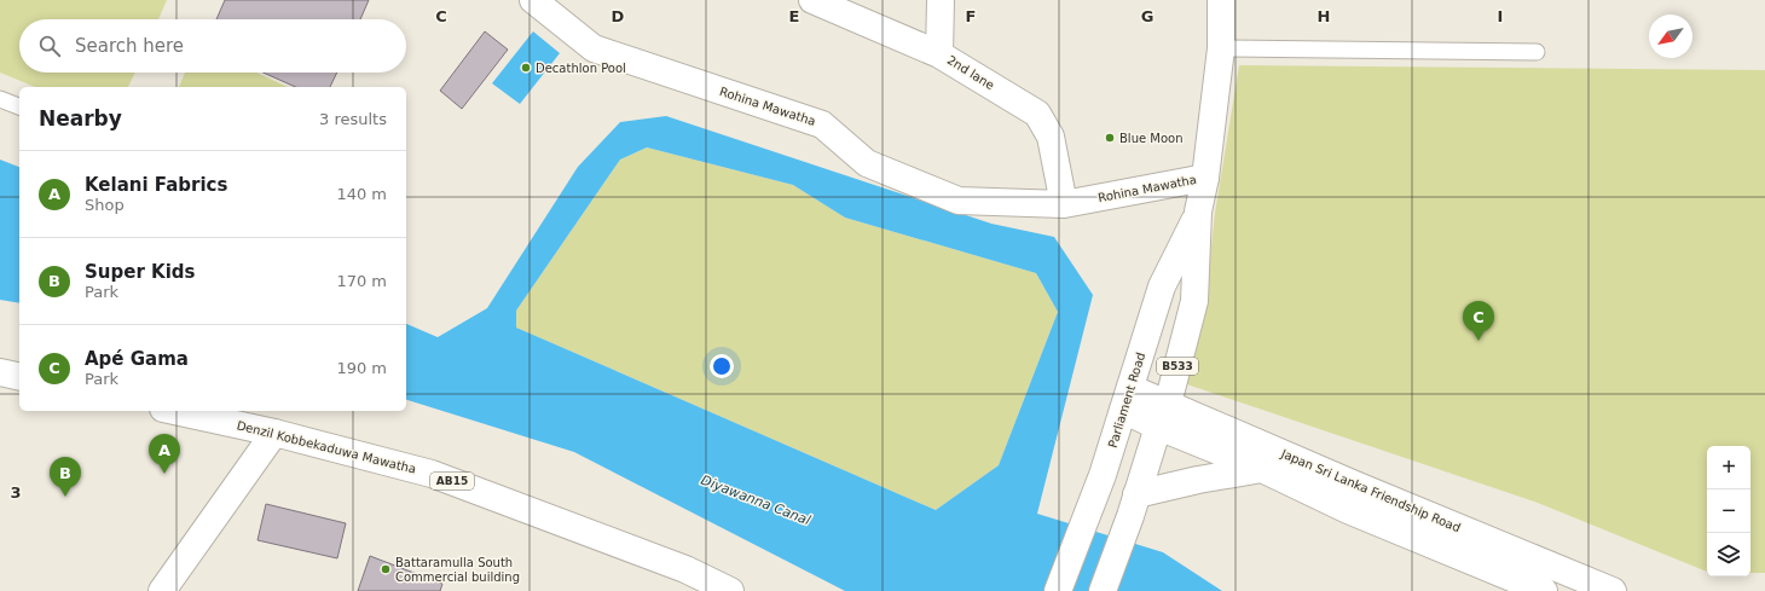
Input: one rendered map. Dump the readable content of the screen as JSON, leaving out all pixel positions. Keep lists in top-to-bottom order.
{
  "streets": {
    "main road": [
      "2nd lane",
      "Rohina Mawatha",
      "B533",
      "Parliament Road",
      "Denzil Kobbekaduwa Mawatha",
      "AB15",
      "Japan Sri Lanka Friendship Road"
    ]
  },
  "crossings": [
    ["2nd lane", "Rohina Mawatha"],
    ["Rohina Mawatha", "Parliament Road"],
    ["Parliament Road", "Japan Sri Lanka Friendship Road"]
  ],
  "water": ["Diyawanna Canal"],
  "places": ["Decathlon Pool", "Blue Moon", "Battaramulla South Commercial building"],
  "north": "bottom left",
  "page": {
    "search": "Search here",
    "heading": ["Nearby", "3 results"],
    "list": [
      {
        "mark": "A",
        "name": "Kelani Fabrics",
        "note": "Shop",
        "value": "140 m"
      },
      {
        "mark": "B",
        "name": "Super Kids",
        "note": "Park",
        "value": "170 m"
      },
      {
        "mark": "C",
        "name": "Apé Gama",
        "note": "Park",
        "value": "190 m"
      }
    ],
    "pins": ["C", "A", "B"],
    "map_buttons": ["+", "−"]
  },
  "grid": {
    "columns": [
      "C",
      "D",
      "E",
      "F",
      "G",
      "H",
      "I"
    ],
    "rows": ["3"]
  }
}
